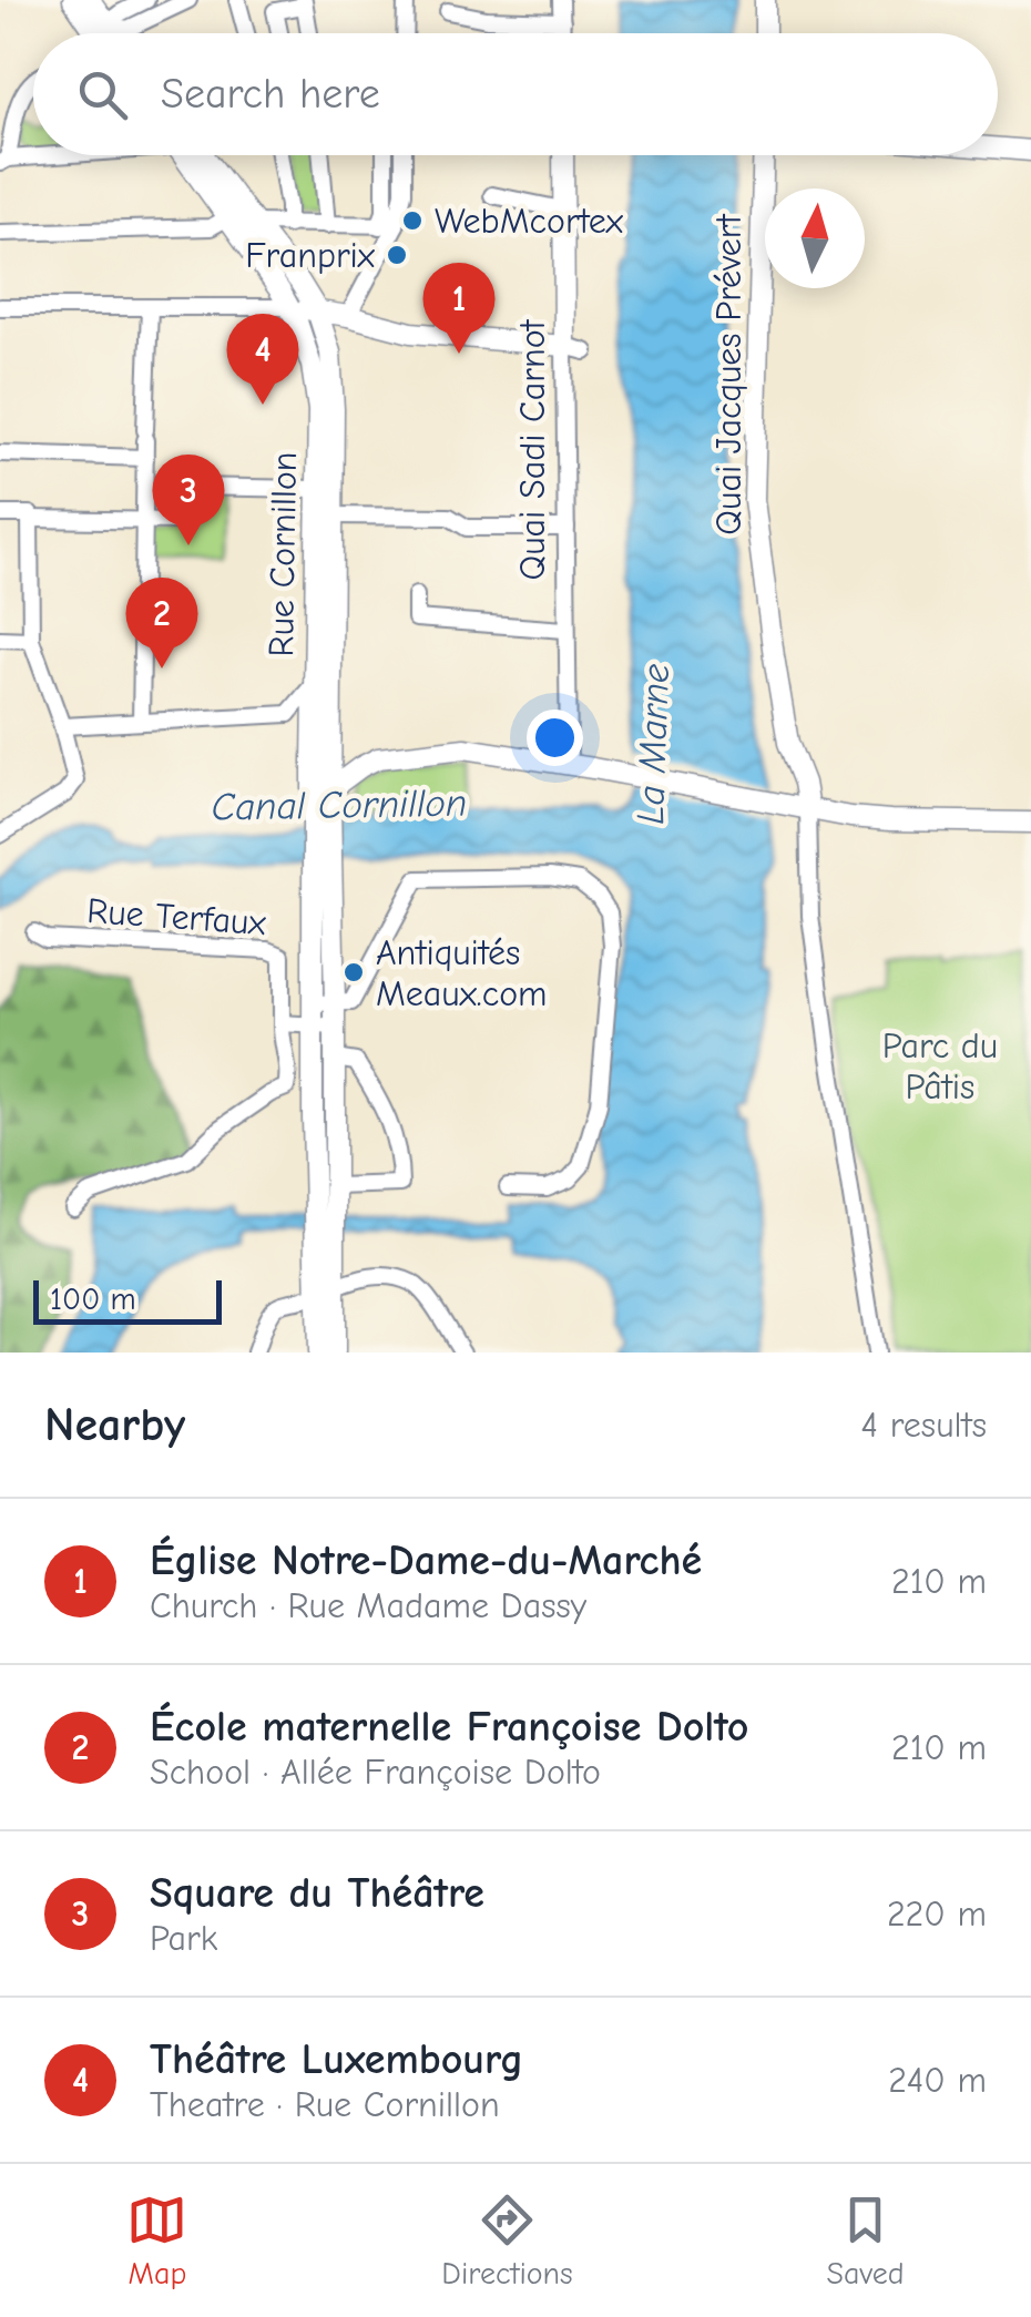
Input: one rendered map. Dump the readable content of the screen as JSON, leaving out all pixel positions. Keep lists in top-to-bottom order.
{
  "streets": {
    "main road": ["Quai Jacques Prévert", "Quai Sadi Carnot", "Rue Cornillon"],
    "street": ["Rue Terfaux"]
  },
  "water": ["La Marne", "Canal Cornillon"],
  "parks": ["Parc du Pâtis"],
  "places": ["WebMcortex", "Franprix", "Antiquités Meaux.com"],
  "scale_bar": "100 m",
  "north": "top",
  "page": {
    "search": "Search here",
    "pins": [
      "1",
      "4",
      "3",
      "2"
    ],
    "scale": "100 m",
    "heading": ["Nearby", "4 results"],
    "list": [
      {
        "mark": "1",
        "name": "Église Notre-Dame-du-Marché",
        "note": "Church · Rue Madame Dassy",
        "value": "210 m"
      },
      {
        "mark": "2",
        "name": "École maternelle Françoise Dolto",
        "note": "School · Allée Françoise Dolto",
        "value": "210 m"
      },
      {
        "mark": "3",
        "name": "Square du Théâtre",
        "note": "Park",
        "value": "220 m"
      },
      {
        "mark": "4",
        "name": "Théâtre Luxembourg",
        "note": "Theatre · Rue Cornillon",
        "value": "240 m"
      }
    ],
    "nav": ["Map", "Directions", "Saved"]
  }
}
